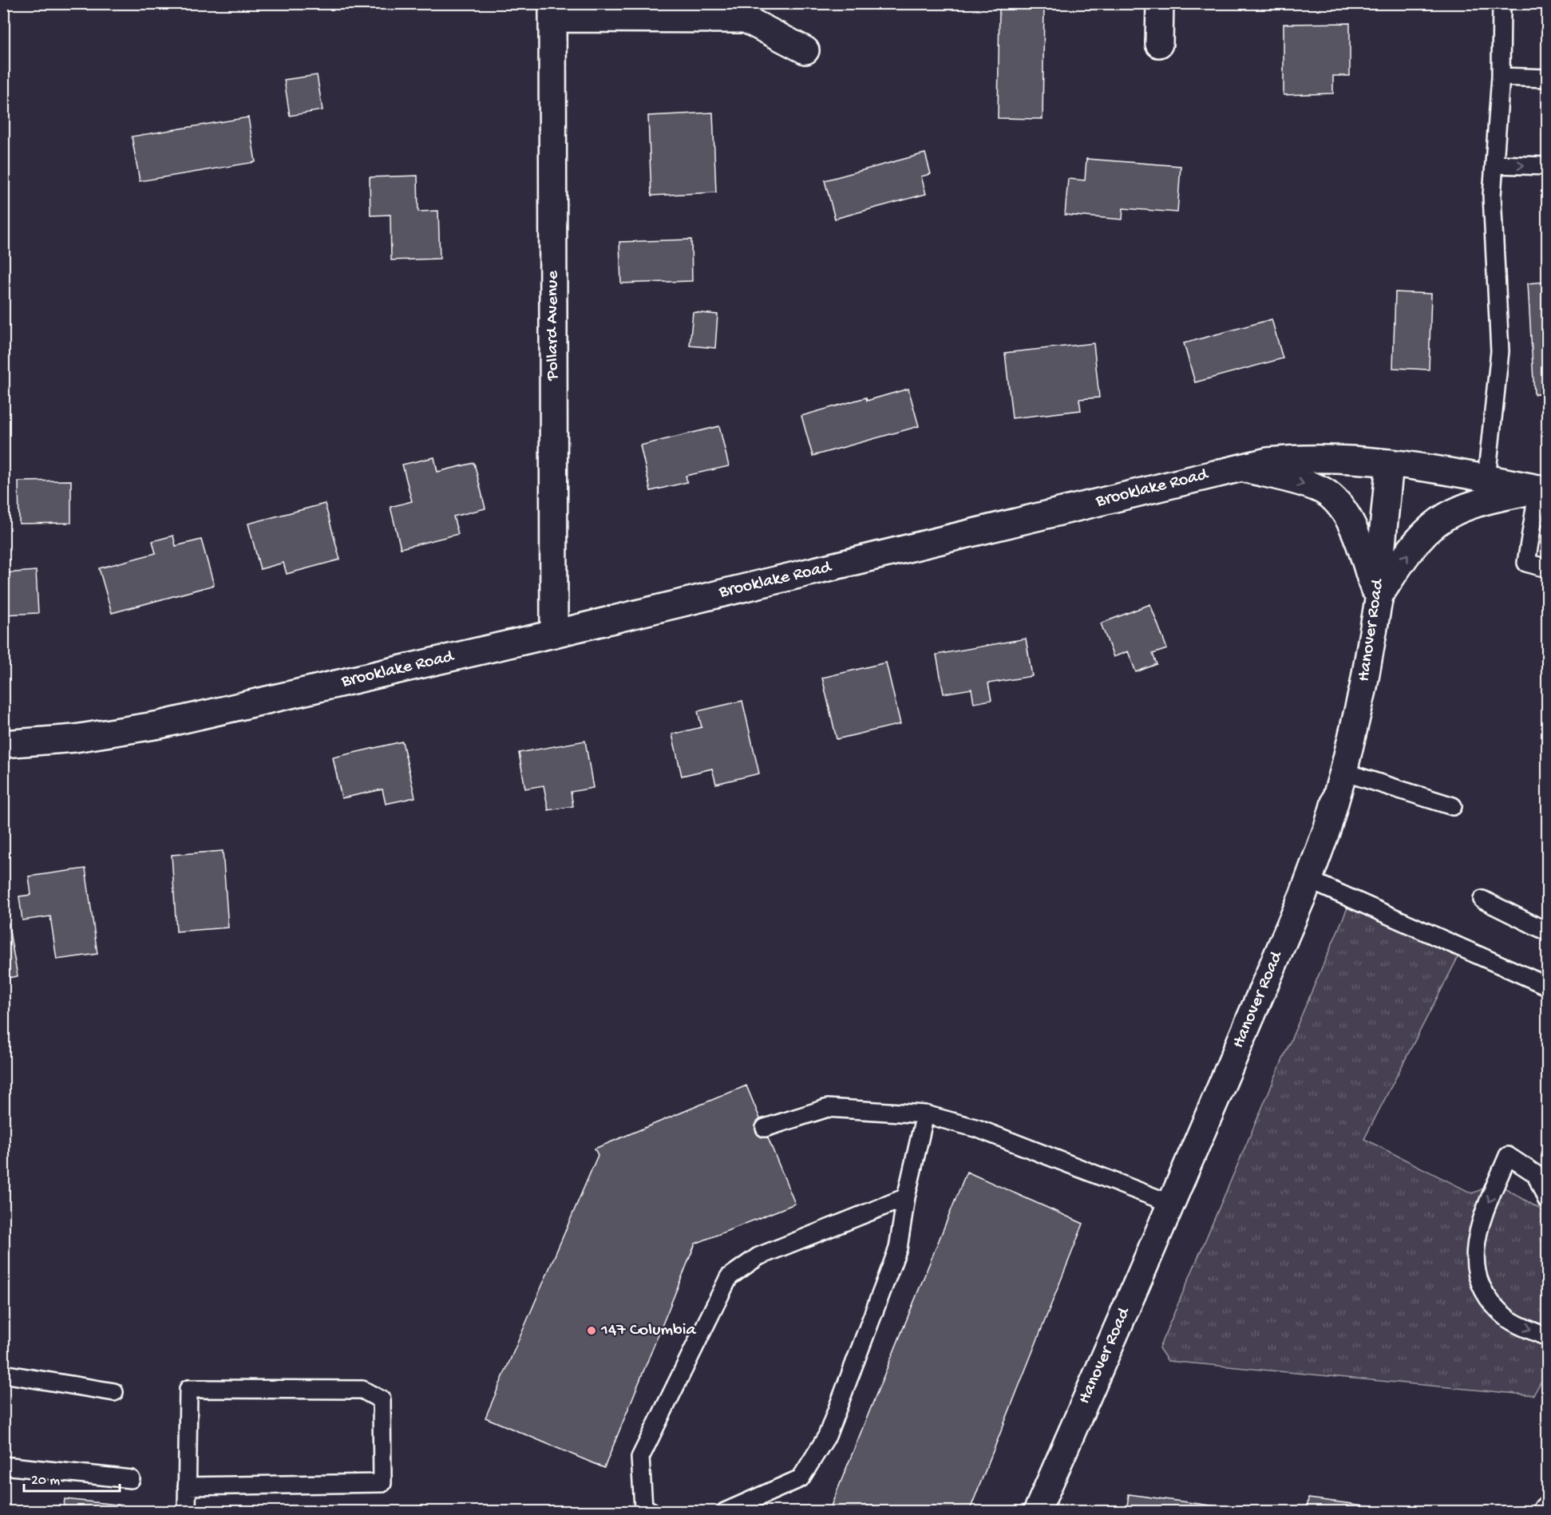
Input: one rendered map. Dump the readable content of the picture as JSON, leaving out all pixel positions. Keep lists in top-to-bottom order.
{
  "streets": {
    "street": ["Pollard Avenue", "Brooklake Road", "Hanover Road"]
  },
  "crossings": [
    ["Pollard Avenue", "Brooklake Road"],
    ["Brooklake Road", "Hanover Road"]
  ],
  "places": ["147 Columbia"],
  "scale_bar": "20 m"
}
